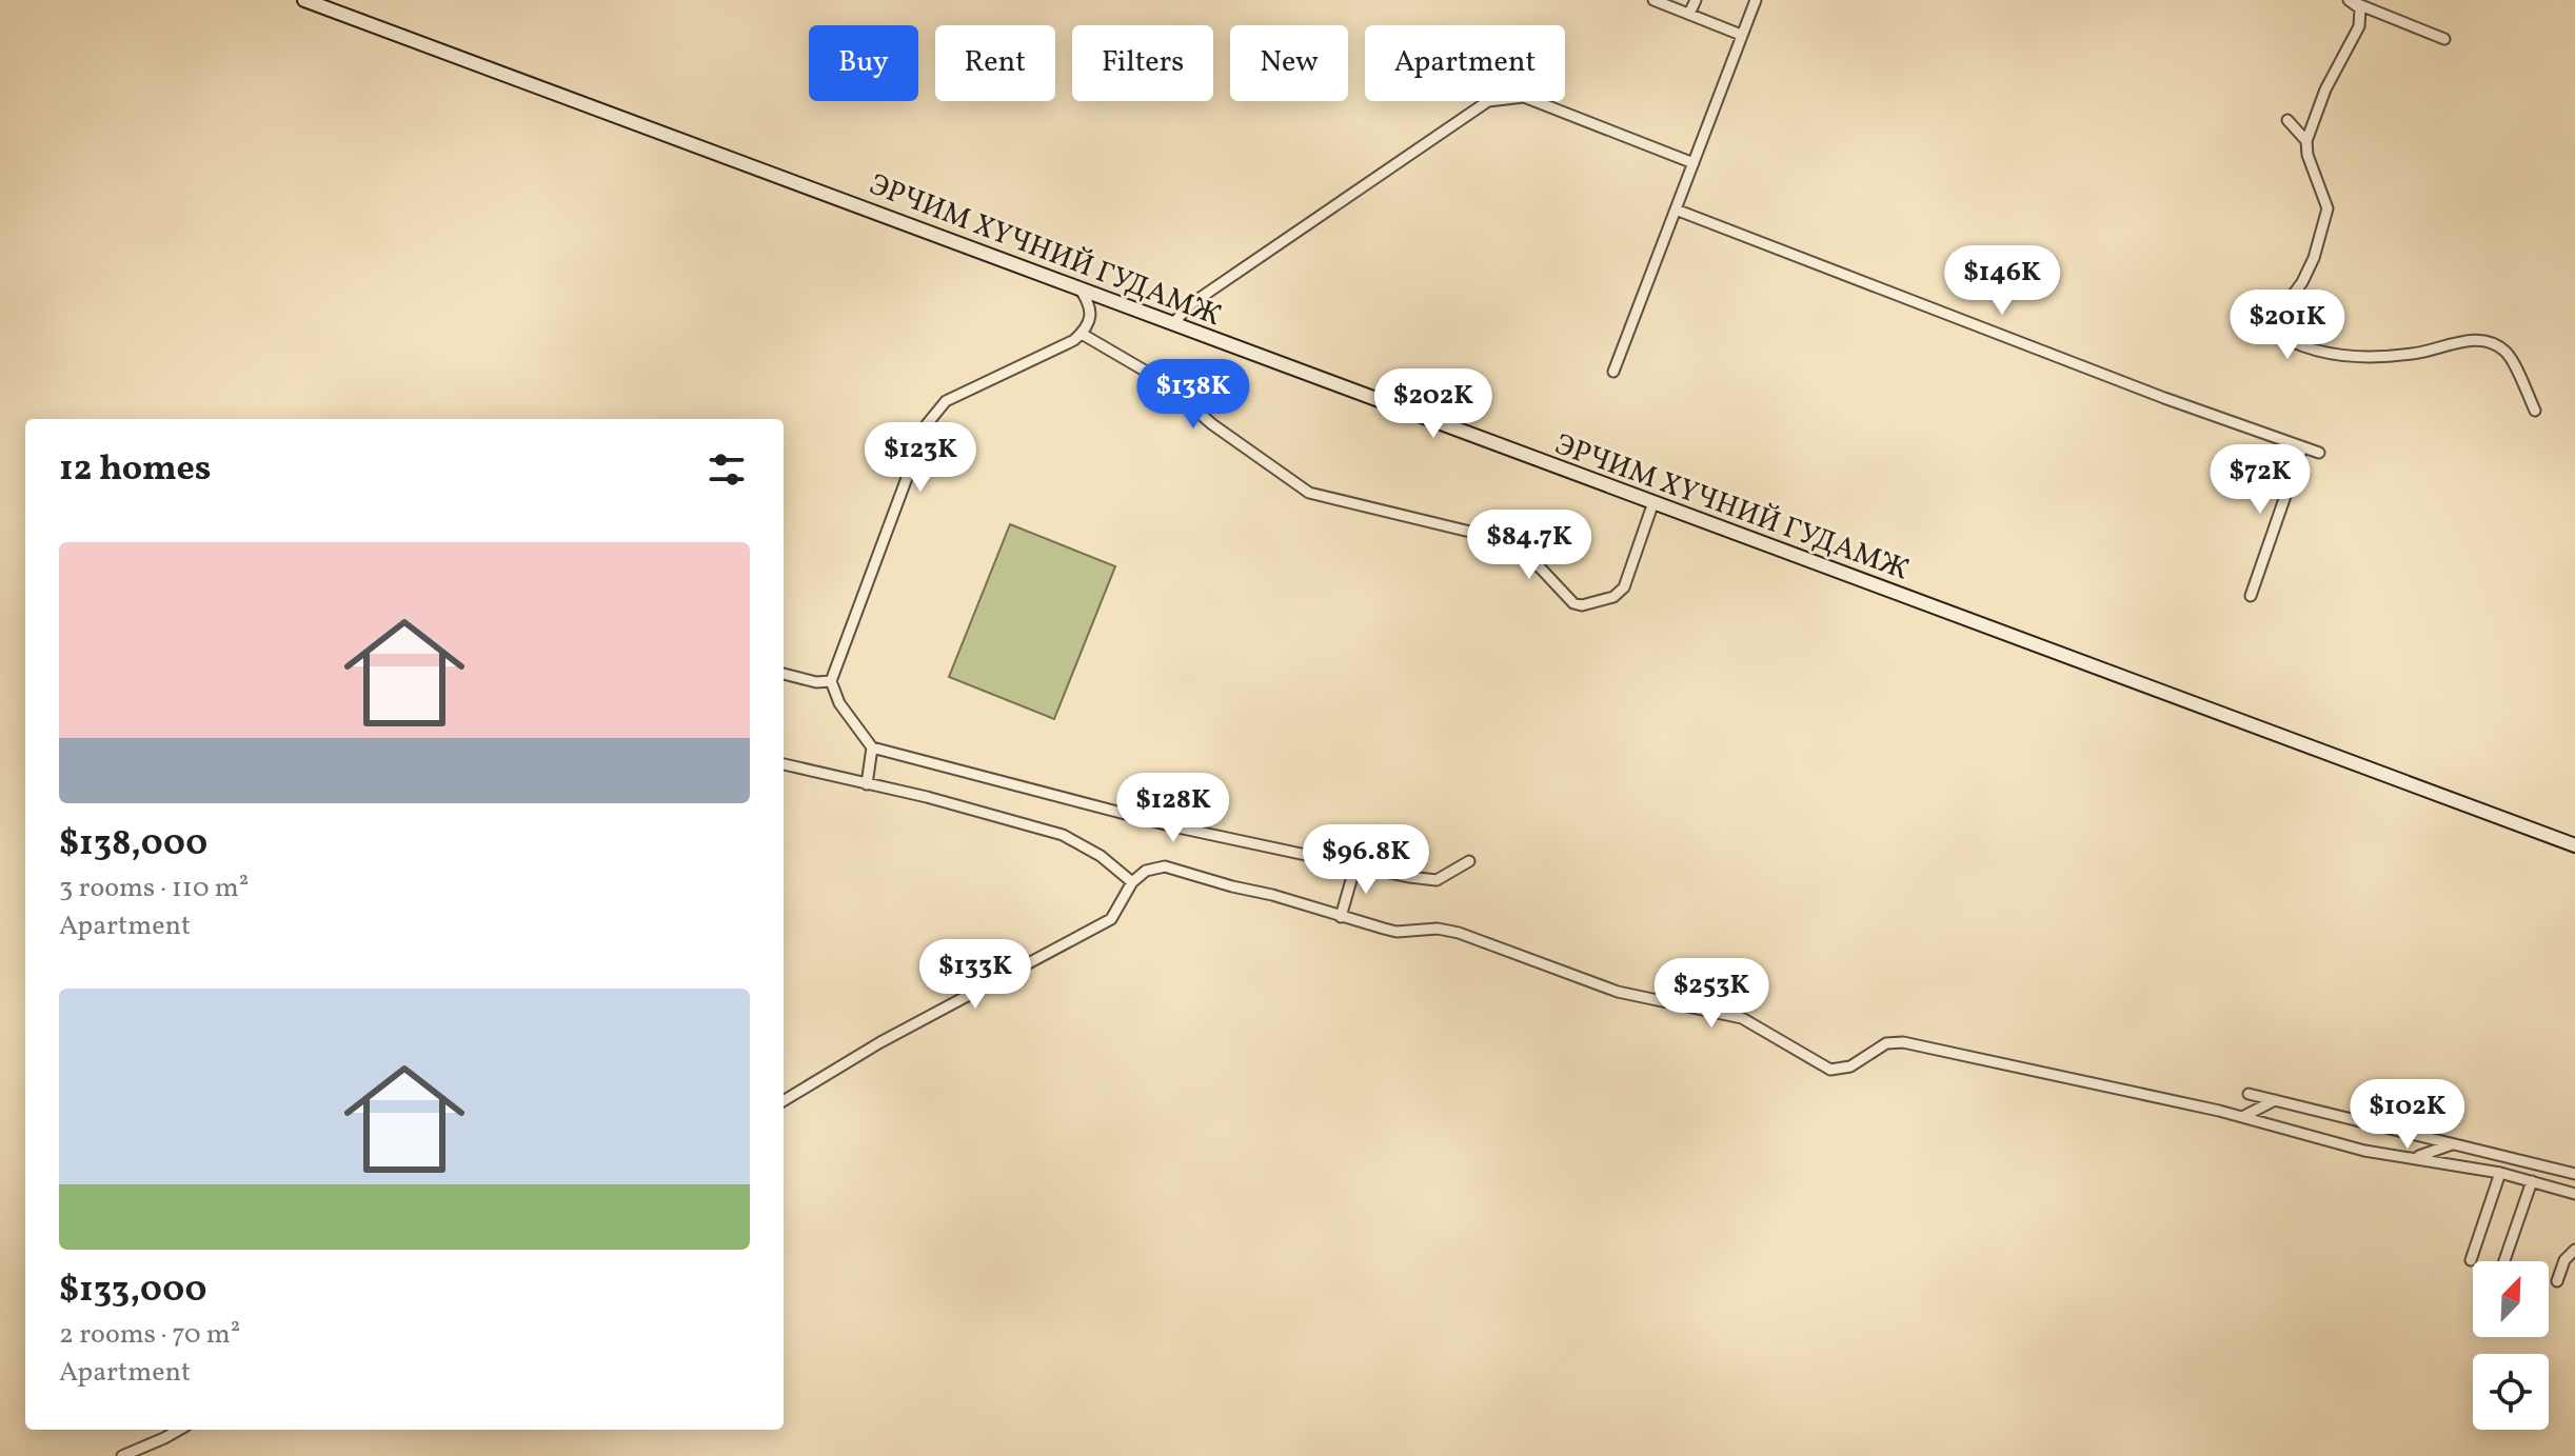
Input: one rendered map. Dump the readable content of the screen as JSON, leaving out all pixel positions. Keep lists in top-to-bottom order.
{
  "streets": {
    "main road": ["ЭРЧИМ ХҮЧНИЙ ГУДАМЖ"]
  },
  "north": "top right",
  "page": {
    "chip": [
      "Buy",
      "Rent",
      "Filters",
      "New",
      "Apartment"
    ],
    "price": [
      "$146K",
      "$201K",
      "$138K",
      "$202K",
      "$123K",
      "$72K",
      "$84.7K",
      "$128K",
      "$96.8K",
      "$133K",
      "$253K",
      "$102K"
    ],
    "heading": "12 homes",
    "list": [
      {
        "name": "$138,000",
        "note": "3 rooms · 110 m² · Apartment"
      },
      {
        "name": "$133,000",
        "note": "2 rooms · 70 m² · Apartment"
      }
    ]
  }
}
